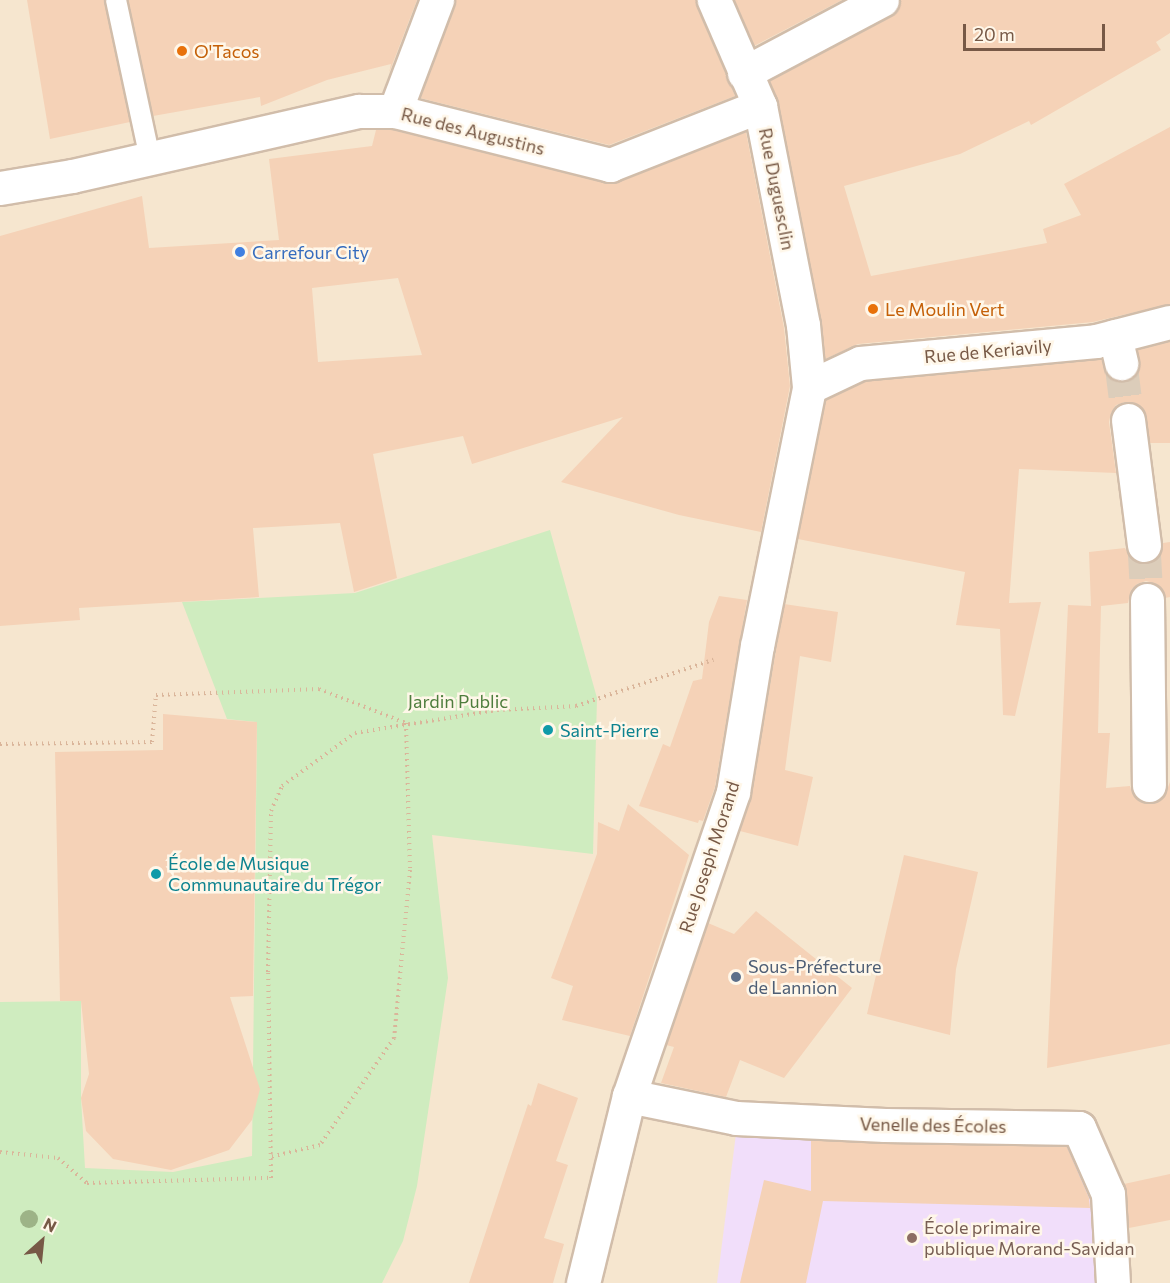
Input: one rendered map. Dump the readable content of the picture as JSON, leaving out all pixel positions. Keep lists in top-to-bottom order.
{
  "streets": {
    "street": [
      "Rue des Augustins",
      "Rue Duguesclin",
      "Rue de Keriavily",
      "Rue Joseph Morand",
      "Venelle des Écoles"
    ]
  },
  "crossings": [
    ["Rue des Augustins", "Rue Duguesclin"],
    ["Rue Duguesclin", "Rue de Keriavily"],
    ["Rue Duguesclin", "Rue Joseph Morand"],
    ["Rue de Keriavily", "Rue Joseph Morand"],
    ["Rue Joseph Morand", "Venelle des Écoles"]
  ],
  "parks": ["Jardin Public"],
  "places": [
    "O'Tacos",
    "Carrefour City",
    "Le Moulin Vert",
    "Saint-Pierre",
    "École de Musique Communautaire du Trégor",
    "Sous-Préfecture de Lannion",
    "École primaire publique Morand-Savidan"
  ],
  "scale_bar": "20 m",
  "north": "top right"
}
